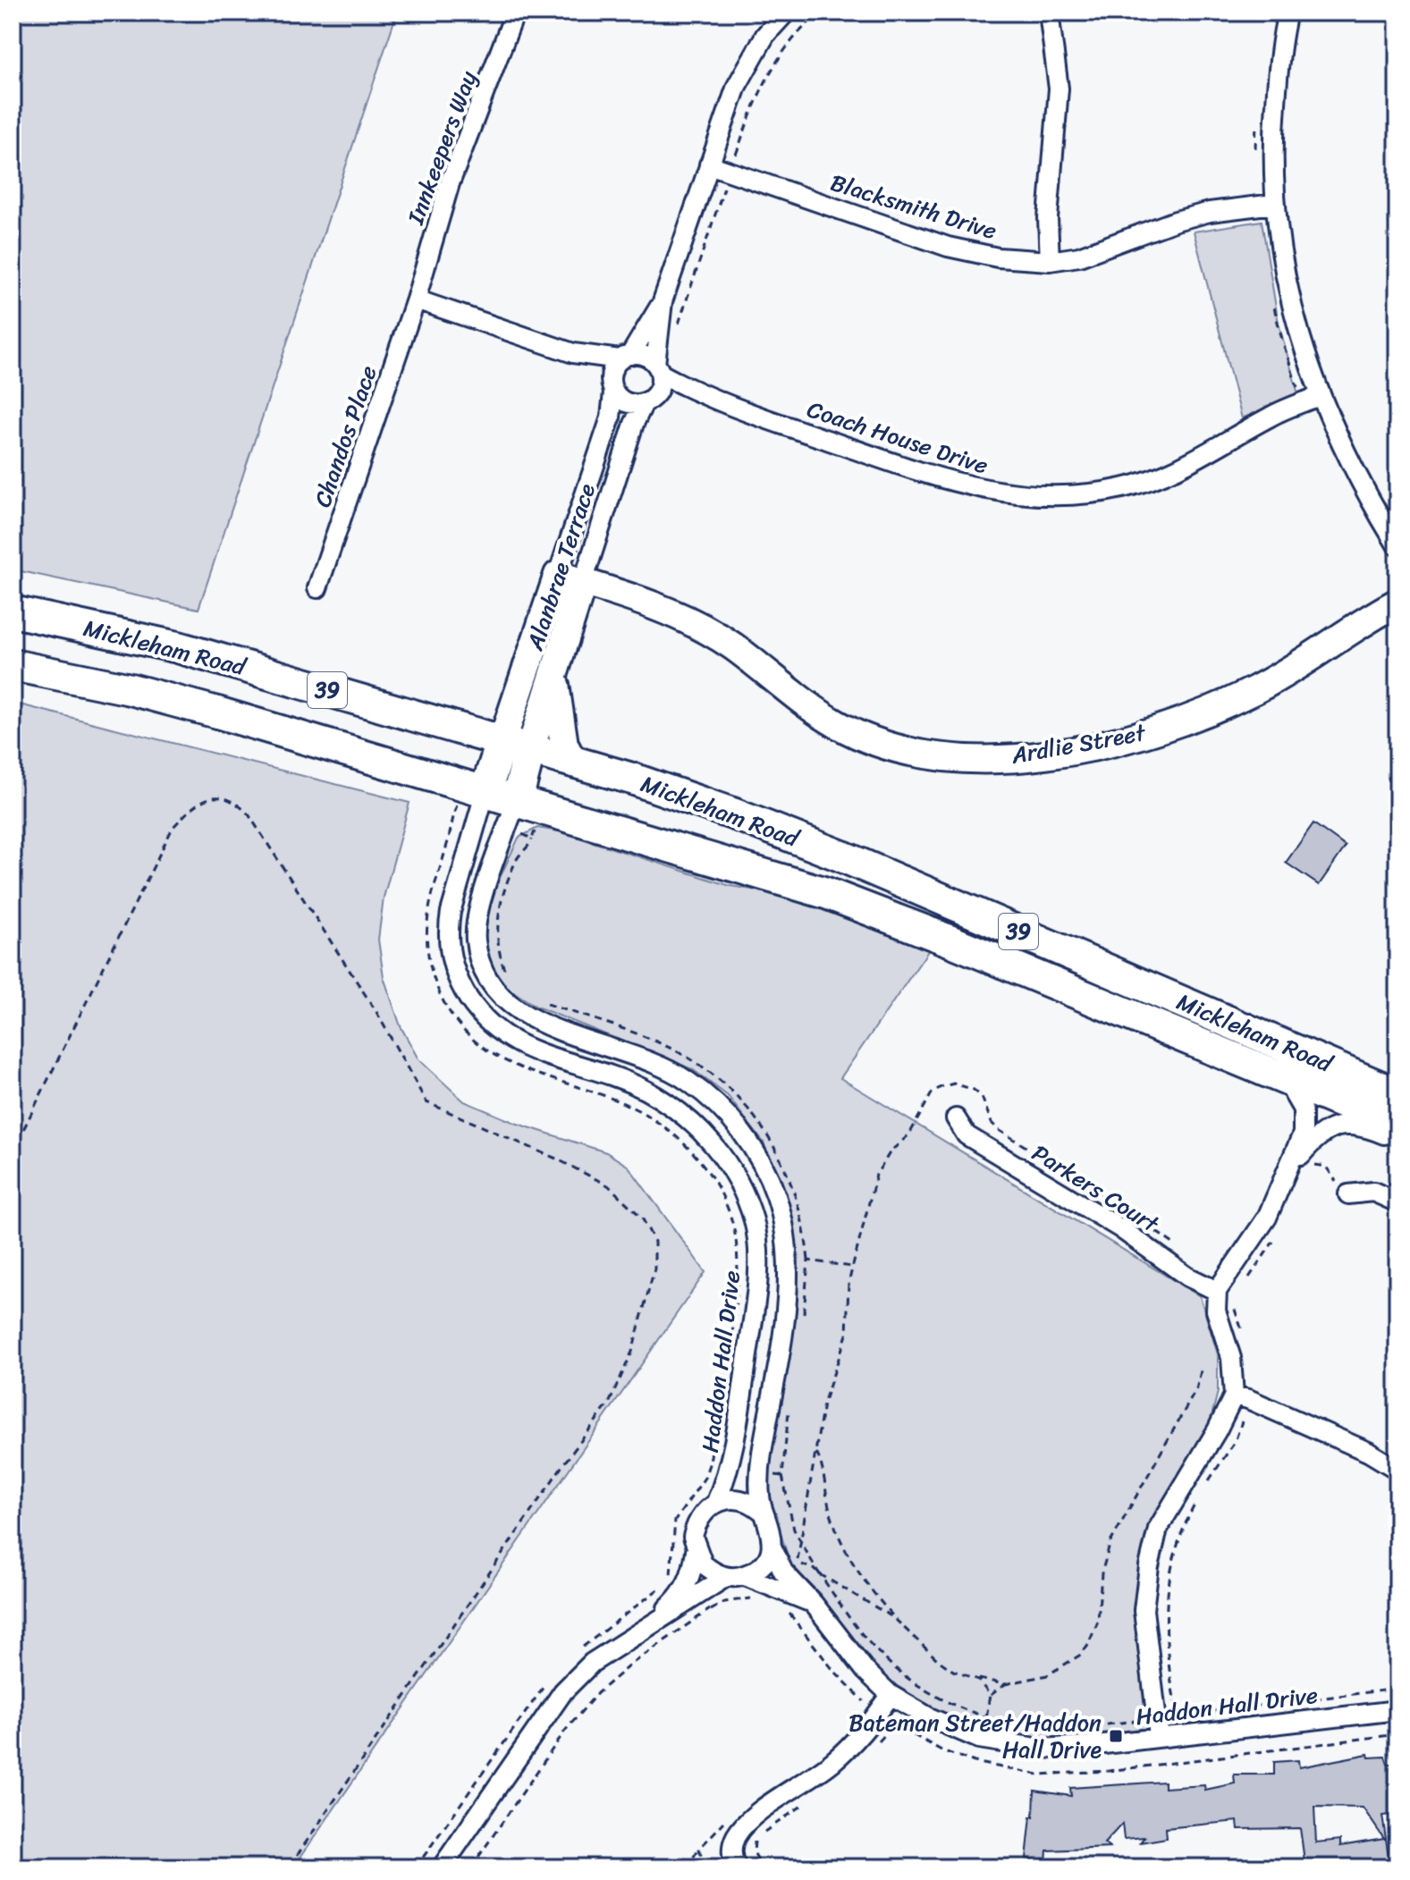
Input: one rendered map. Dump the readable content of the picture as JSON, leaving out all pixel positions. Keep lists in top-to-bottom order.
{
  "streets": {
    "main road": ["Mickleham Road", "39"],
    "street": [
      "Innkeepers Way",
      "Blacksmith Drive",
      "Chandos Place",
      "Coach House Drive",
      "Alanbrae Terrace",
      "Ardlie Street",
      "Parkers Court",
      "Haddon Hall Drive"
    ]
  },
  "crossings": [
    ["Innkeepers Way", "Chandos Place"],
    ["Coach House Drive", "Alanbrae Terrace"],
    ["Alanbrae Terrace", "Mickleham Road"],
    ["Alanbrae Terrace", "Ardlie Street"],
    ["Mickleham Road", "Haddon Hall Drive"]
  ],
  "places": {
    "transit": ["Bateman Street/Haddon Hall Drive"]
  }
}
